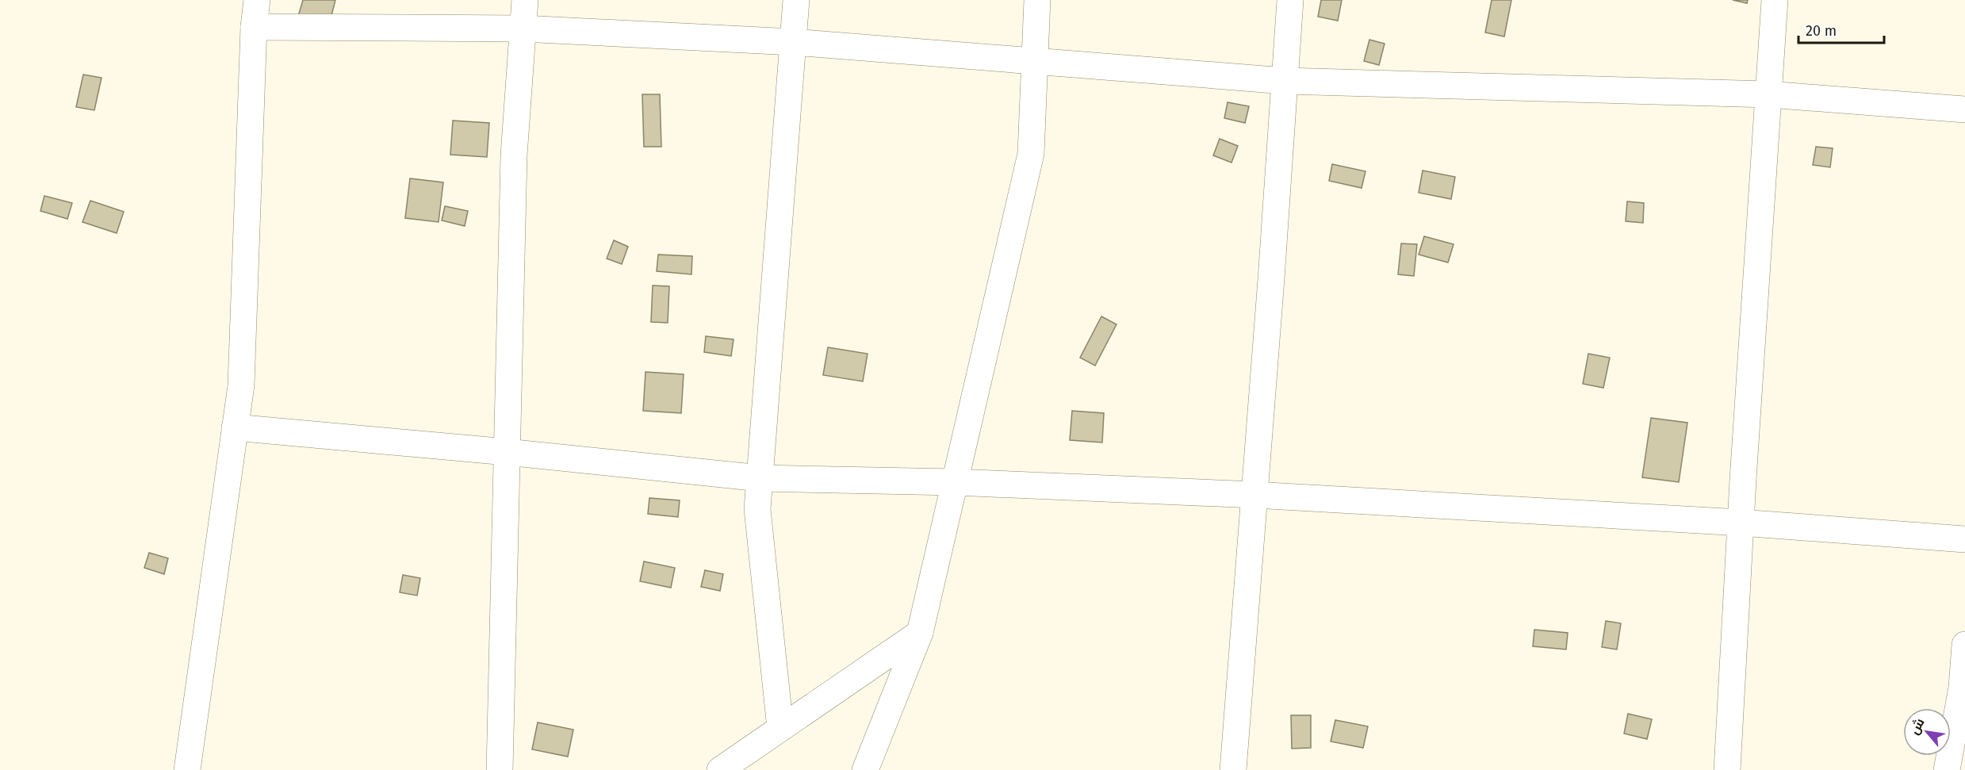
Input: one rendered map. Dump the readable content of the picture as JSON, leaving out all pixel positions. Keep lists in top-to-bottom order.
{
  "scale_bar": "20 m",
  "north": "top left"
}
